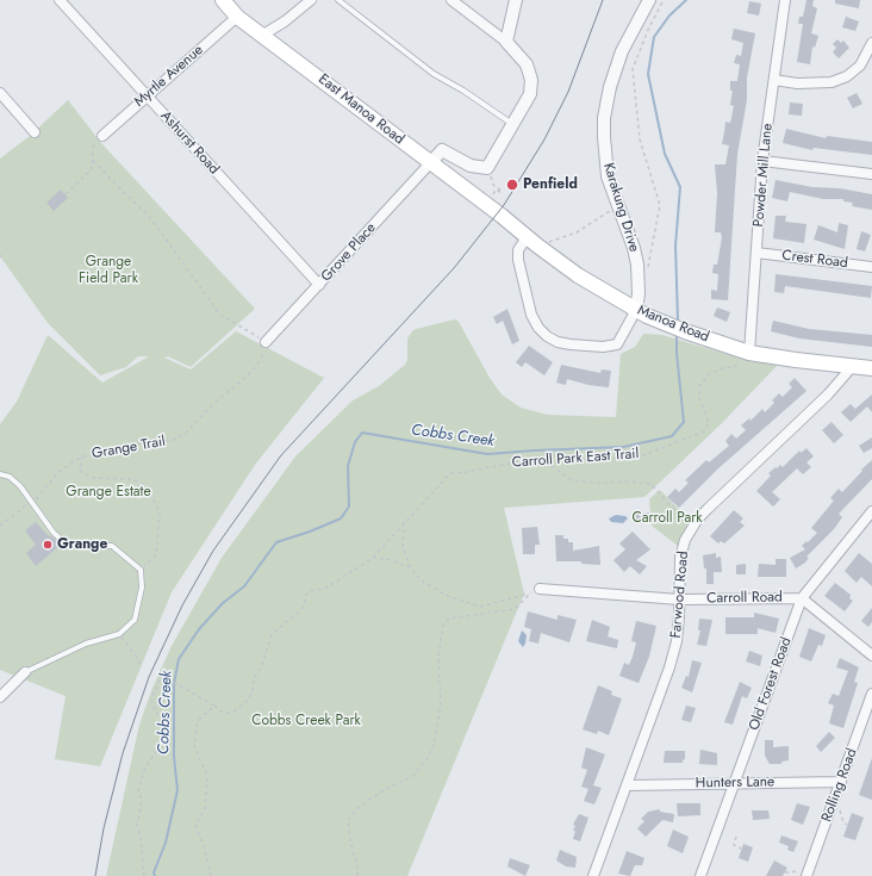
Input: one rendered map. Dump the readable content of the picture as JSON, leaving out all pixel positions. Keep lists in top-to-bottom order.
{
  "streets": {
    "main road": ["East Manoa Road", "Manoa Road"],
    "street": [
      "Myrtle Avenue",
      "Ashurst Road",
      "Powder Mill Lane",
      "Karakung Drive",
      "Grove Place",
      "Crest Road",
      "Farwood Road",
      "Carroll Road",
      "Old Forest Road",
      "Hunters Lane",
      "Rolling Road"
    ],
    "path": ["Grange Trail", "Carroll Park East Trail"]
  },
  "crossings": [
    ["Myrtle Avenue", "East Manoa Road"],
    ["Myrtle Avenue", "Ashurst Road"],
    ["East Manoa Road", "Grove Place"],
    ["East Manoa Road", "Manoa Road"],
    ["Ashurst Road", "Grove Place"],
    ["Powder Mill Lane", "Crest Road"],
    ["Powder Mill Lane", "Manoa Road"],
    ["Powder Mill Lane", "Carroll Park East Trail"],
    ["Karakung Drive", "Manoa Road"],
    ["Grove Place", "Grange Trail"],
    ["Manoa Road", "Carroll Park East Trail"],
    ["Manoa Road", "Farwood Road"],
    ["Farwood Road", "Carroll Road"],
    ["Farwood Road", "Hunters Lane"],
    ["Carroll Road", "Old Forest Road"],
    ["Old Forest Road", "Hunters Lane"],
    ["Hunters Lane", "Rolling Road"]
  ],
  "water": ["Cobbs Creek"],
  "parks": [
    "Grange Field Park",
    "Grange Estate",
    "Carroll Park",
    "Cobbs Creek Park"
  ],
  "places": ["Penfield", "Grange"]
}
